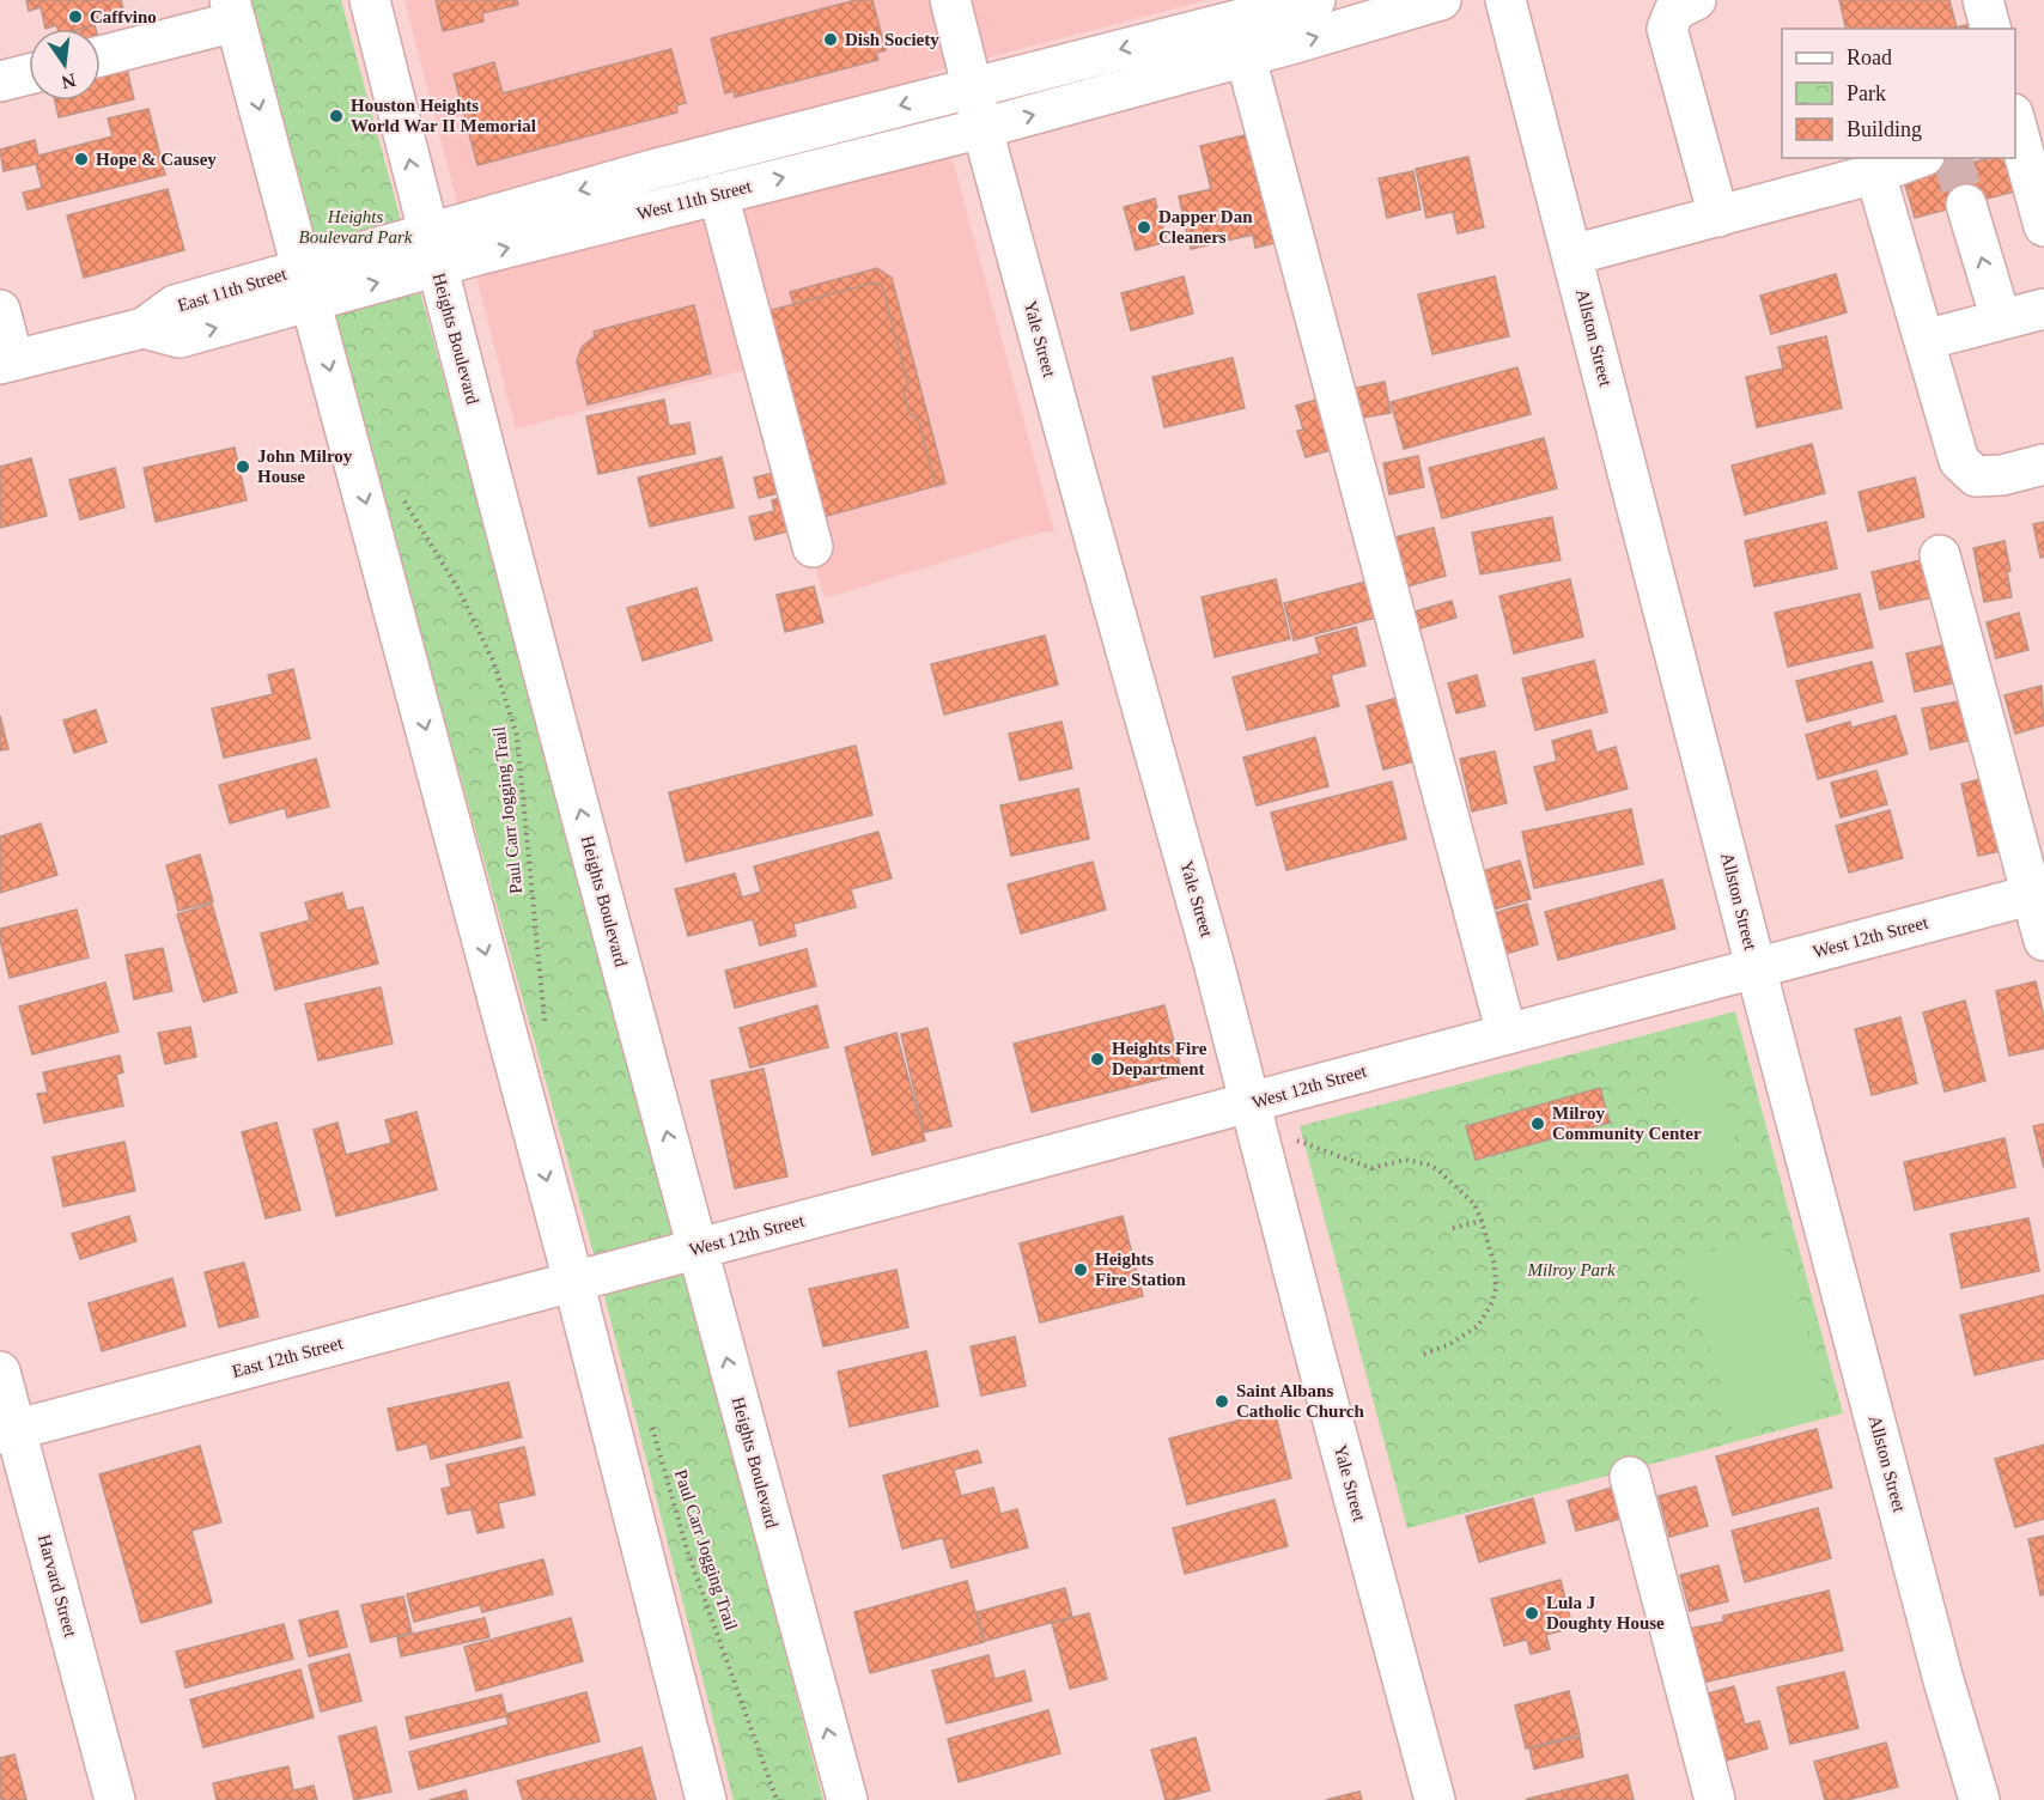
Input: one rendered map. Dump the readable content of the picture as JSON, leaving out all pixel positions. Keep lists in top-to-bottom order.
{
  "streets": {
    "main road": [
      "West 11th Street",
      "East 11th Street",
      "Allston Street",
      "Heights Boulevard",
      "Yale Street",
      "West 12th Street",
      "East 12th Street",
      "Harvard Street"
    ],
    "path": ["Paul Carr Jogging Trail"]
  },
  "crossings": [
    ["West 11th Street", "East 11th Street"],
    ["West 11th Street", "Heights Boulevard"],
    ["West 11th Street", "Yale Street"],
    ["Allston Street", "West 12th Street"],
    ["Heights Boulevard", "West 12th Street"],
    ["Yale Street", "West 12th Street"],
    ["West 12th Street", "East 12th Street"],
    ["East 12th Street", "Harvard Street"]
  ],
  "parks": ["Heights Boulevard Park", "Milroy Park"],
  "places": [
    "Caffvino",
    "Dish Society",
    "Houston Heights World War II Memorial",
    "Hope & Causey",
    "Dapper Dan Cleaners",
    "John Milroy House",
    "Heights Fire Department",
    "Milroy Community Center",
    "Heights Fire Station",
    "Saint Albans Catholic Church",
    "Lula J Doughty House"
  ],
  "legend": ["Road", "Park", "Building"],
  "north": "bottom"
}
